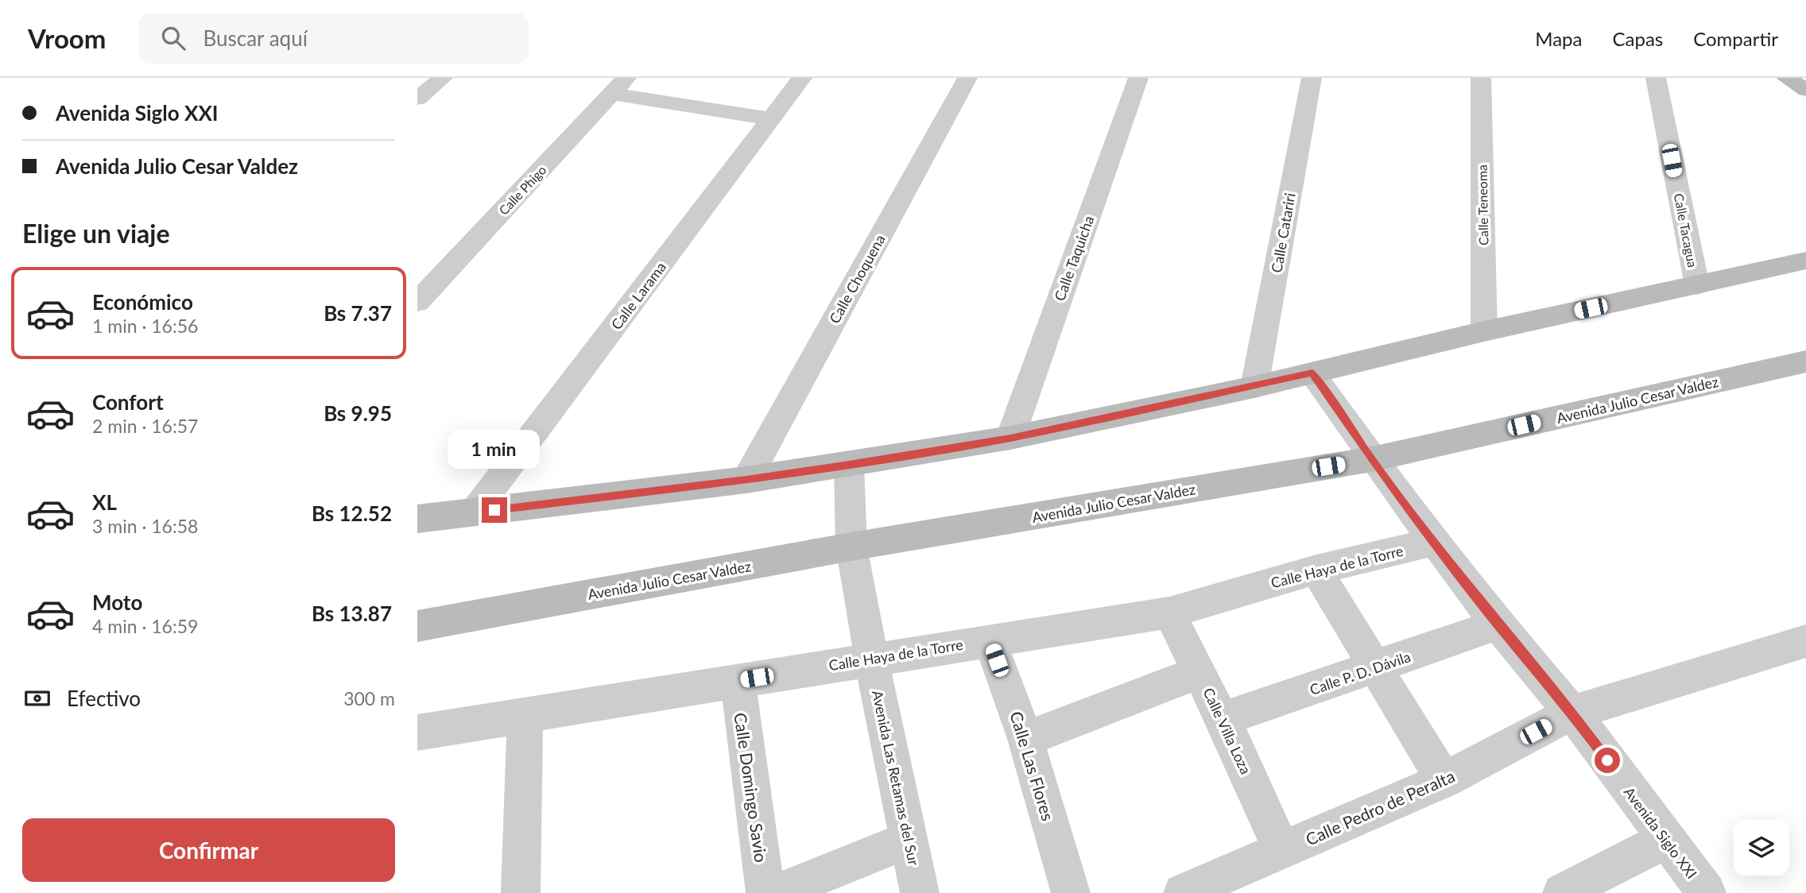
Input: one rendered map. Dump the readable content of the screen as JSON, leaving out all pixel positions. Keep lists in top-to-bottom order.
{
  "streets": {
    "main road": ["Avenida Julio Cesar Valdez"],
    "street": [
      "Calle Phigo",
      "Calle Teneoma",
      "Calle Tacagua",
      "Calle Catariri",
      "Calle Taquicha",
      "Calle Choquena",
      "Calle Larama",
      "Calle Haya de la Torre",
      "Calle P. D. Dávila",
      "Calle Villa Loza",
      "Calle Las Flores",
      "Avenida Las Retamas del Sur",
      "Calle Domingo Savio",
      "Calle Pedro de Peralta",
      "Avenida Siglo XXI"
    ]
  },
  "crossings": [
    ["Avenida Julio Cesar Valdez", "Avenida Las Retamas del Sur"],
    ["Avenida Julio Cesar Valdez", "Avenida Siglo XXI"],
    ["Calle Haya de la Torre", "Calle Villa Loza"],
    ["Calle Haya de la Torre", "Calle Las Flores"],
    ["Calle Haya de la Torre", "Avenida Las Retamas del Sur"],
    ["Calle Haya de la Torre", "Calle Domingo Savio"],
    ["Calle Haya de la Torre", "Avenida Siglo XXI"],
    ["Calle P. D. Dávila", "Calle Villa Loza"],
    ["Calle P. D. Dávila", "Avenida Siglo XXI"],
    ["Calle Villa Loza", "Calle Pedro de Peralta"],
    ["Calle Pedro de Peralta", "Avenida Siglo XXI"]
  ],
  "page": {
    "header": "Vroom",
    "search": "Buscar aquí",
    "nav": ["Mapa", "Capas", "Compartir"],
    "banner": ["Avenida Siglo XXI", "Avenida Julio Cesar Valdez"],
    "heading": "Elige un viaje",
    "list": [
      {
        "name": "Económico",
        "note": "1 min · 16:56",
        "value": "Bs 7.37"
      },
      {
        "name": "Confort",
        "note": "2 min · 16:57",
        "value": "Bs 9.95"
      },
      {
        "name": "XL",
        "note": "3 min · 16:58",
        "value": "Bs 12.52"
      },
      {
        "name": "Moto",
        "note": "4 min · 16:59",
        "value": "Bs 13.87"
      }
    ],
    "bubble": "1 min",
    "pay": ["Efectivo", "300 m"],
    "buttons": "Confirmar"
  }
}
